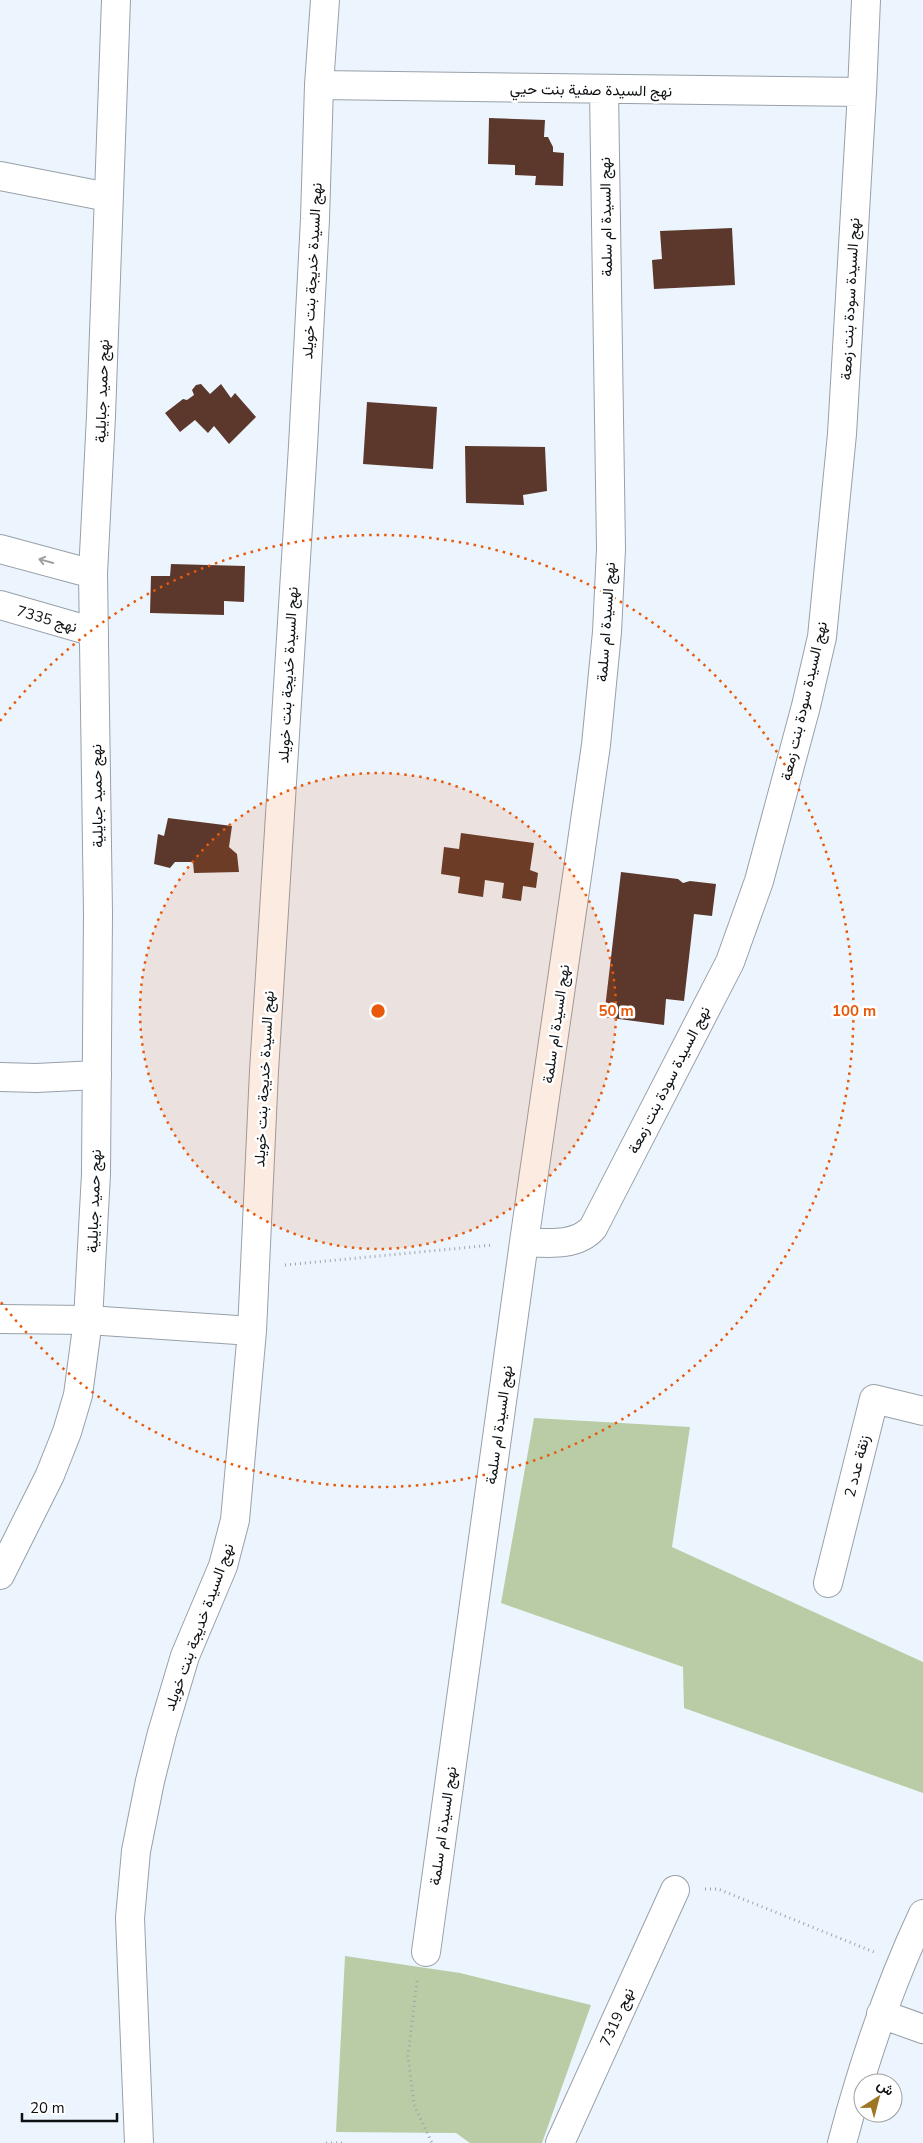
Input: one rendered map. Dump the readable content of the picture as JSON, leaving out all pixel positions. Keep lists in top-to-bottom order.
{
  "streets": {
    "street": [
      "نهج السيدة صفية بنت حيي",
      "نهج السيدة ام سلمة",
      "نهج السيدة خديجة بنت خويلد",
      "نهج السيدة سودة بنت زمعة",
      "نهج حميد جبايلية",
      "نهج 7335",
      "زنقة عدد 2",
      "نهج 7319"
    ]
  },
  "crossings": [
    ["نهج السيدة صفية بنت حيي", "نهج السيدة ام سلمة"],
    ["نهج السيدة صفية بنت حيي", "نهج السيدة خديجة بنت خويلد"],
    ["نهج السيدة صفية بنت حيي", "نهج السيدة سودة بنت زمعة"],
    ["نهج السيدة ام سلمة", "نهج السيدة سودة بنت زمعة"],
    ["نهج حميد جبايلية", "نهج 7335"]
  ],
  "scale_bar": "20 m",
  "north": "top right",
  "rings": ["50 m", "100 m"]
}
